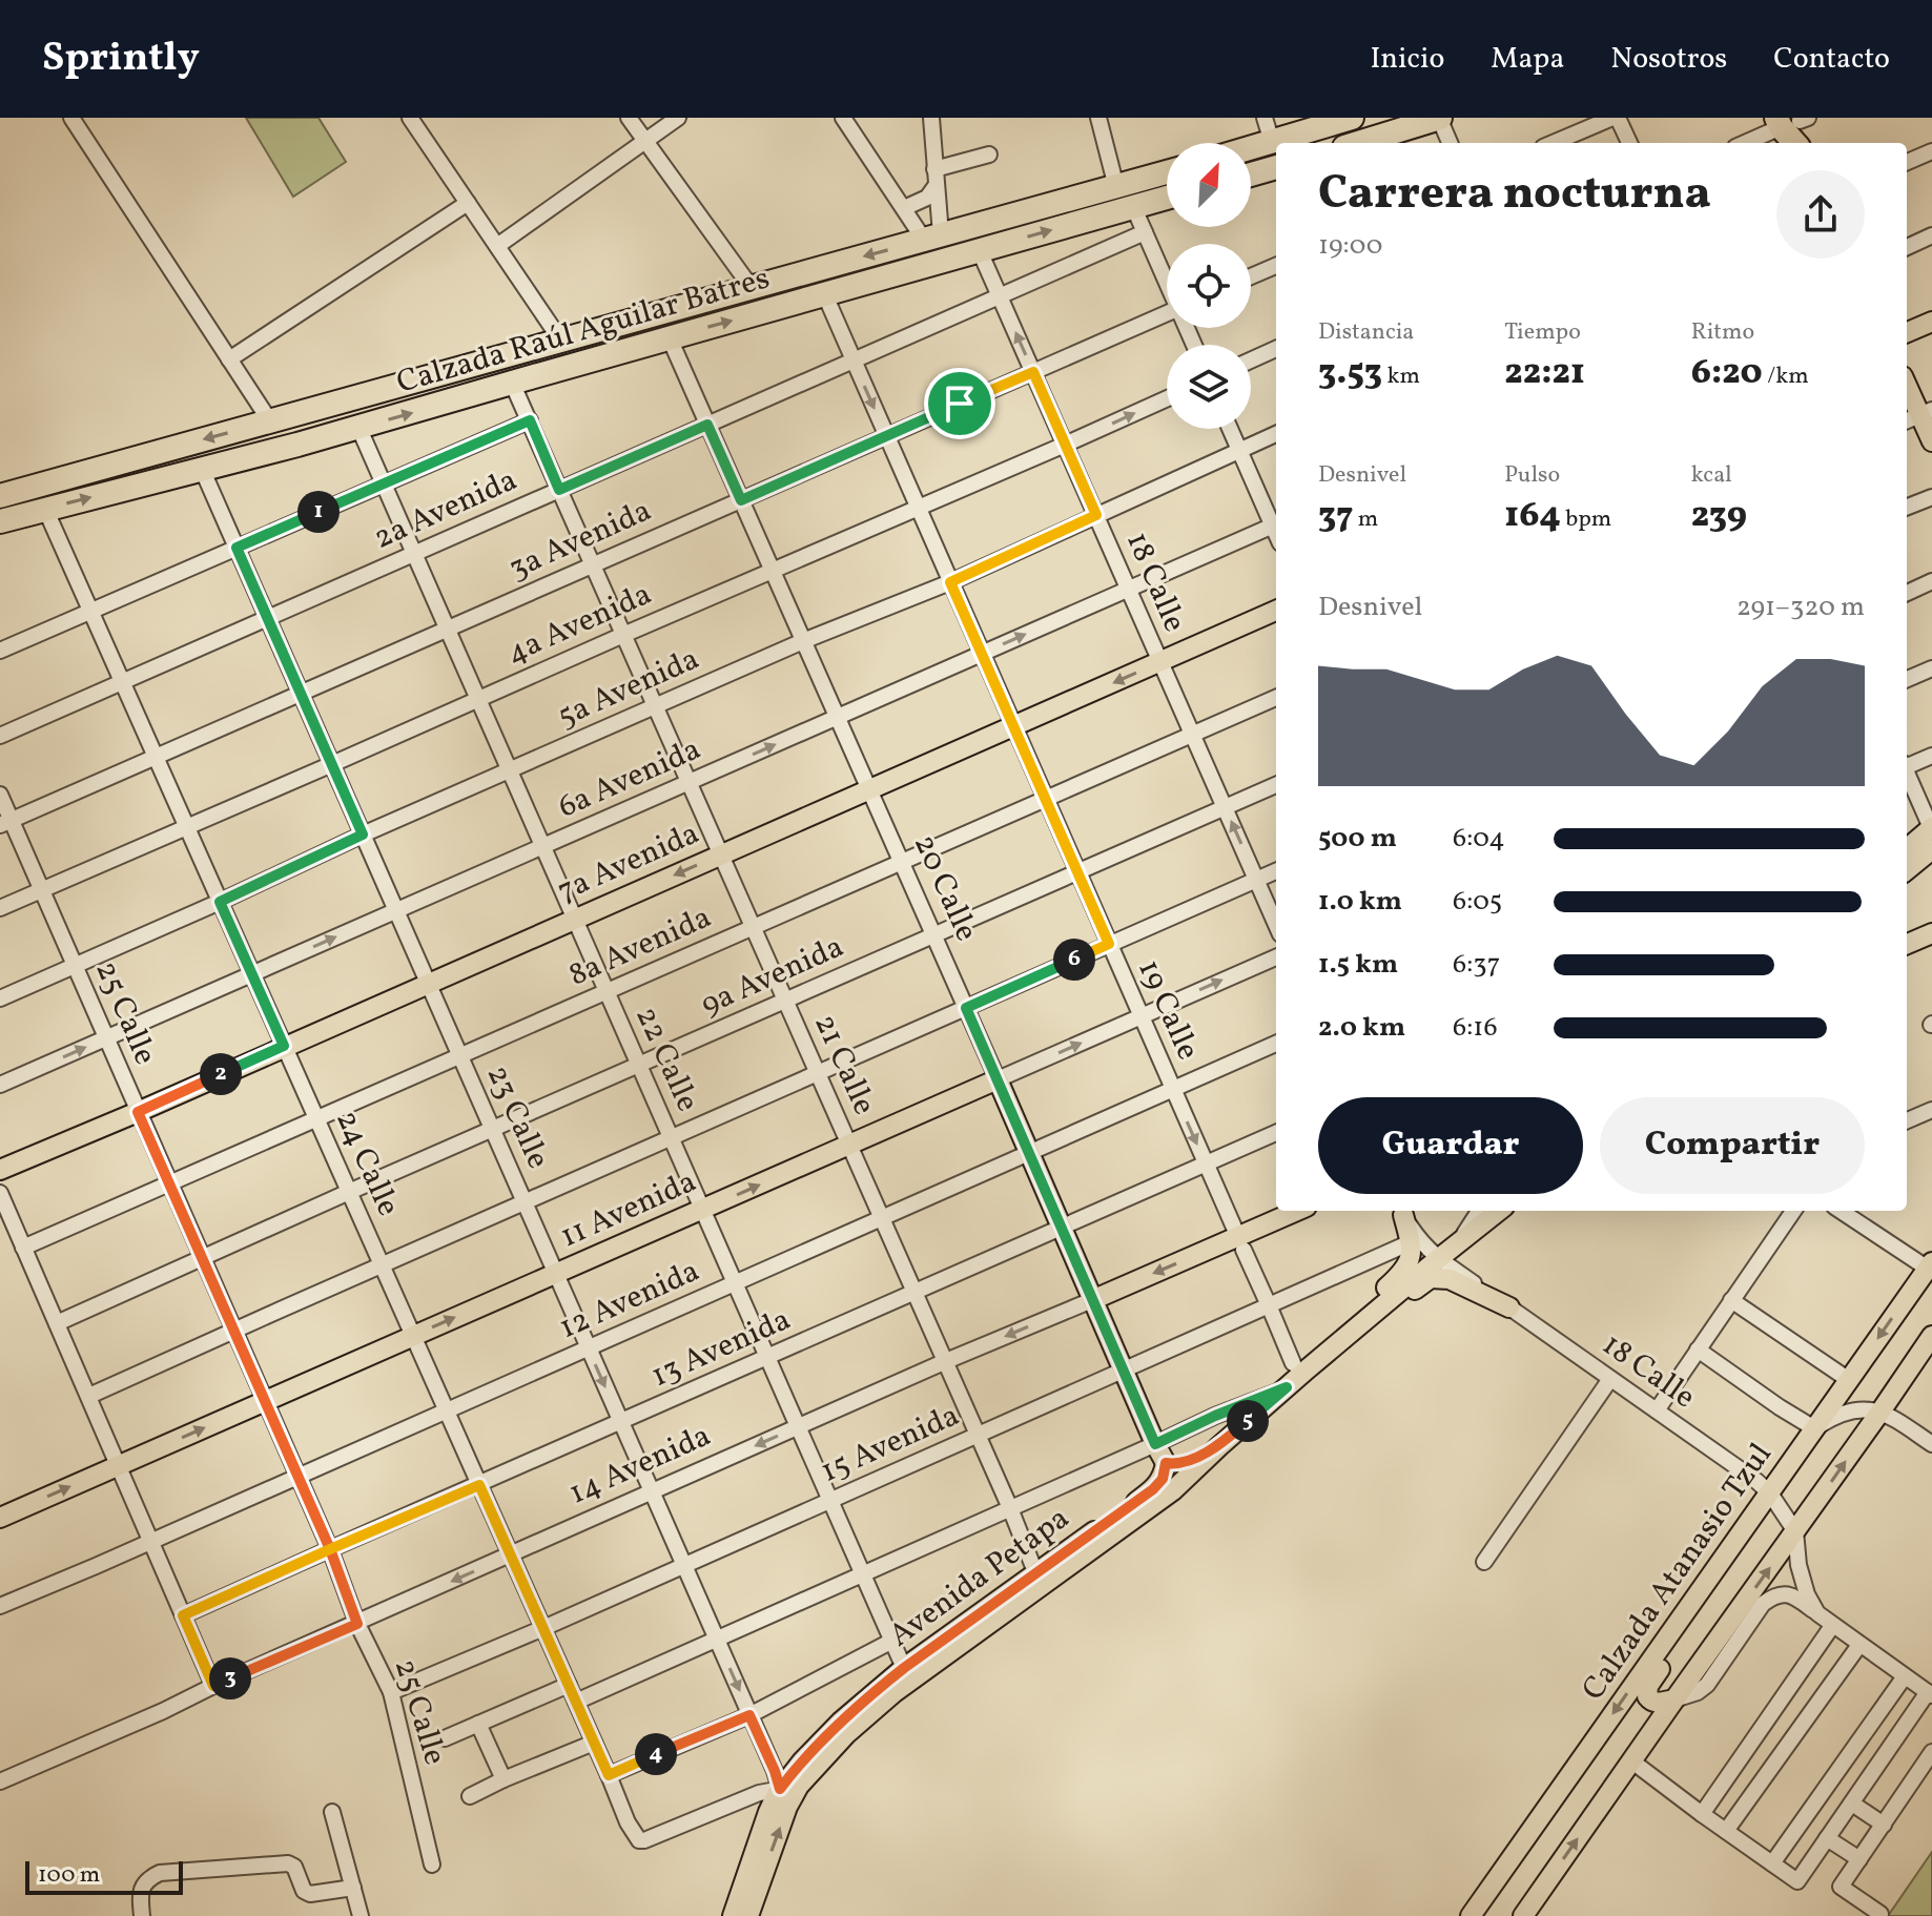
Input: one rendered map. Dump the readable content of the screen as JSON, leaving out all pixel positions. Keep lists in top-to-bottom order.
{
  "streets": {
    "highway": ["Calzada Raúl Aguilar Batres"],
    "main road": [
      "7a Avenida",
      "20 Calle",
      "11 Avenida",
      "14 Avenida",
      "Calzada Atanasio Tzul",
      "Avenida Petapa"
    ],
    "street": [
      "2a Avenida",
      "3a Avenida",
      "18 Calle",
      "4a Avenida",
      "5a Avenida",
      "6a Avenida",
      "8a Avenida",
      "9a Avenida",
      "19 Calle",
      "25 Calle",
      "22 Calle",
      "21 Calle",
      "23 Calle",
      "24 Calle",
      "12 Avenida",
      "13 Avenida",
      "15 Avenida"
    ]
  },
  "crossings": [
    ["Calzada Raúl Aguilar Batres", "18 Calle"],
    ["Calzada Raúl Aguilar Batres", "20 Calle"],
    ["Calzada Raúl Aguilar Batres", "19 Calle"],
    ["Calzada Raúl Aguilar Batres", "22 Calle"],
    ["Calzada Raúl Aguilar Batres", "21 Calle"],
    ["Calzada Raúl Aguilar Batres", "23 Calle"],
    ["Calzada Raúl Aguilar Batres", "24 Calle"],
    ["2a Avenida", "18 Calle"],
    ["2a Avenida", "20 Calle"],
    ["2a Avenida", "19 Calle"],
    ["2a Avenida", "22 Calle"],
    ["2a Avenida", "21 Calle"],
    ["2a Avenida", "23 Calle"],
    ["2a Avenida", "24 Calle"],
    ["3a Avenida", "18 Calle"],
    ["3a Avenida", "20 Calle"],
    ["3a Avenida", "19 Calle"],
    ["3a Avenida", "25 Calle"],
    ["3a Avenida", "22 Calle"],
    ["3a Avenida", "21 Calle"],
    ["3a Avenida", "23 Calle"],
    ["3a Avenida", "24 Calle"],
    ["18 Calle", "4a Avenida"],
    ["18 Calle", "5a Avenida"],
    ["18 Calle", "6a Avenida"],
    ["18 Calle", "7a Avenida"],
    ["18 Calle", "8a Avenida"],
    ["18 Calle", "9a Avenida"],
    ["18 Calle", "Calzada Atanasio Tzul"],
    ["18 Calle", "Avenida Petapa"],
    ["4a Avenida", "20 Calle"],
    ["4a Avenida", "19 Calle"],
    ["4a Avenida", "25 Calle"],
    ["4a Avenida", "22 Calle"],
    ["4a Avenida", "21 Calle"],
    ["4a Avenida", "23 Calle"],
    ["4a Avenida", "24 Calle"],
    ["5a Avenida", "20 Calle"],
    ["5a Avenida", "19 Calle"],
    ["5a Avenida", "25 Calle"],
    ["5a Avenida", "22 Calle"],
    ["5a Avenida", "21 Calle"],
    ["5a Avenida", "23 Calle"],
    ["5a Avenida", "24 Calle"],
    ["6a Avenida", "20 Calle"],
    ["6a Avenida", "19 Calle"],
    ["6a Avenida", "25 Calle"],
    ["6a Avenida", "22 Calle"],
    ["6a Avenida", "21 Calle"],
    ["6a Avenida", "23 Calle"],
    ["6a Avenida", "24 Calle"],
    ["7a Avenida", "20 Calle"],
    ["7a Avenida", "19 Calle"],
    ["7a Avenida", "25 Calle"],
    ["7a Avenida", "22 Calle"],
    ["7a Avenida", "21 Calle"],
    ["7a Avenida", "23 Calle"],
    ["7a Avenida", "24 Calle"],
    ["20 Calle", "8a Avenida"],
    ["20 Calle", "9a Avenida"],
    ["20 Calle", "11 Avenida"],
    ["20 Calle", "12 Avenida"],
    ["20 Calle", "13 Avenida"],
    ["20 Calle", "15 Avenida"],
    ["20 Calle", "14 Avenida"],
    ["20 Calle", "Avenida Petapa"],
    ["8a Avenida", "19 Calle"],
    ["8a Avenida", "25 Calle"],
    ["8a Avenida", "22 Calle"],
    ["8a Avenida", "21 Calle"],
    ["8a Avenida", "23 Calle"],
    ["8a Avenida", "24 Calle"],
    ["9a Avenida", "19 Calle"],
    ["9a Avenida", "25 Calle"],
    ["9a Avenida", "22 Calle"],
    ["9a Avenida", "21 Calle"],
    ["9a Avenida", "23 Calle"],
    ["9a Avenida", "24 Calle"],
    ["19 Calle", "11 Avenida"],
    ["19 Calle", "12 Avenida"],
    ["19 Calle", "13 Avenida"],
    ["19 Calle", "15 Avenida"],
    ["19 Calle", "14 Avenida"],
    ["19 Calle", "Avenida Petapa"],
    ["25 Calle", "11 Avenida"],
    ["25 Calle", "12 Avenida"],
    ["25 Calle", "13 Avenida"],
    ["25 Calle", "15 Avenida"],
    ["25 Calle", "14 Avenida"],
    ["22 Calle", "11 Avenida"],
    ["22 Calle", "12 Avenida"],
    ["22 Calle", "13 Avenida"],
    ["22 Calle", "15 Avenida"],
    ["22 Calle", "14 Avenida"],
    ["22 Calle", "Avenida Petapa"],
    ["21 Calle", "11 Avenida"],
    ["21 Calle", "12 Avenida"],
    ["21 Calle", "13 Avenida"],
    ["21 Calle", "15 Avenida"],
    ["21 Calle", "14 Avenida"],
    ["21 Calle", "Avenida Petapa"],
    ["23 Calle", "24 Calle"],
    ["23 Calle", "11 Avenida"],
    ["23 Calle", "12 Avenida"],
    ["23 Calle", "13 Avenida"],
    ["23 Calle", "15 Avenida"],
    ["23 Calle", "14 Avenida"],
    ["23 Calle", "Avenida Petapa"],
    ["24 Calle", "11 Avenida"],
    ["24 Calle", "12 Avenida"],
    ["24 Calle", "13 Avenida"],
    ["24 Calle", "15 Avenida"],
    ["24 Calle", "14 Avenida"],
    ["24 Calle", "Avenida Petapa"]
  ],
  "one_way": ["6a Avenida", "14 Avenida"],
  "scale_bar": "100 m",
  "north": "top right",
  "page": {
    "header": "Sprintly",
    "nav": [
      "Inicio",
      "Mapa",
      "Nosotros",
      "Contacto"
    ],
    "heading": ["Carrera nocturna", "19:00"],
    "stats": [
      ["Distancia", "3.53 km"],
      ["Tiempo", "22:21"],
      ["Ritmo", "6:20 /km"],
      ["Desnivel", "37 m"],
      ["Pulso", "164 bpm"],
      ["kcal", "239"]
    ],
    "pins": [
      "1",
      "6",
      "2",
      "5",
      "3",
      "4"
    ],
    "chart": ["Desnivel", "291–320 m"],
    "list": [
      {
        "name": "500 m",
        "note": "6:04"
      },
      {
        "name": "1.0 km",
        "note": "6:05"
      },
      {
        "name": "1.5 km",
        "note": "6:37"
      },
      {
        "name": "2.0 km",
        "note": "6:16"
      }
    ],
    "buttons": ["Guardar", "Compartir"],
    "scale": "100 m"
  }
}
